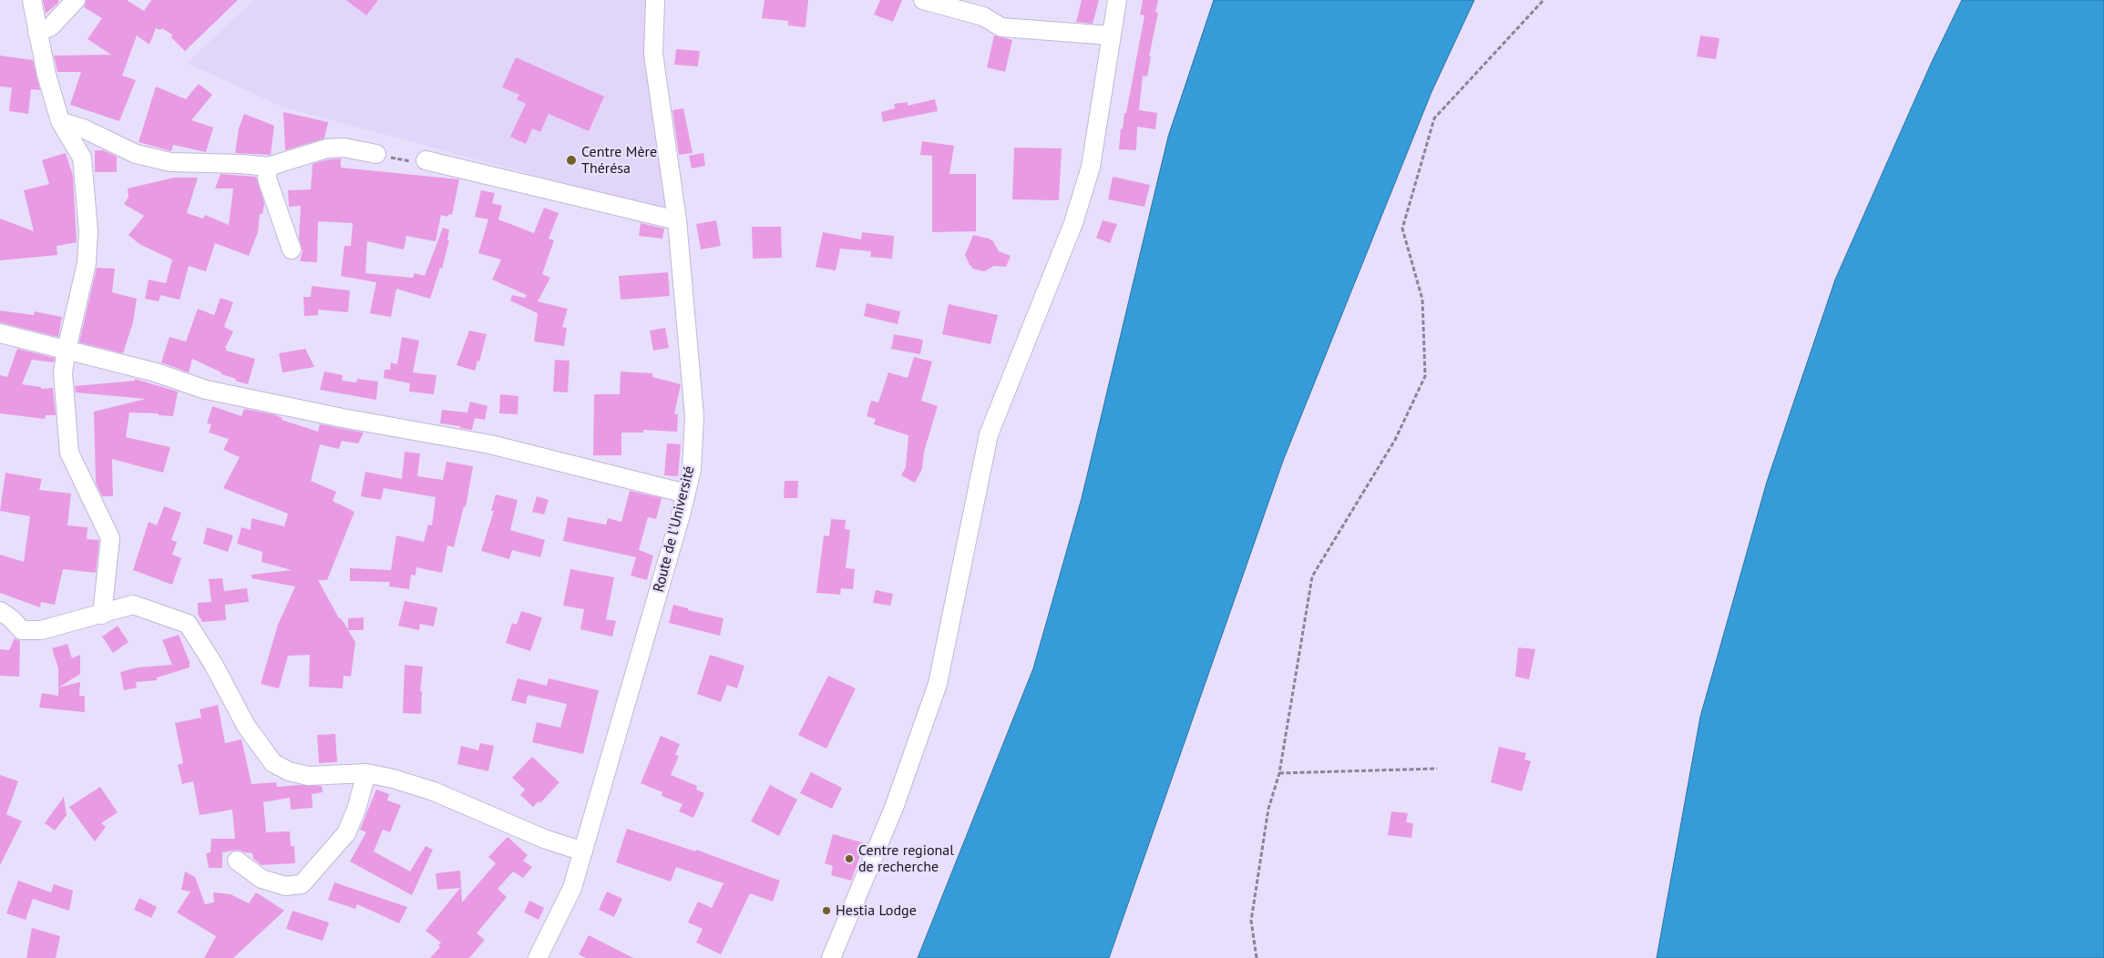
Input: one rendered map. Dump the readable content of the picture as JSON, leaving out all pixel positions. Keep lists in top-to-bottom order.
{
  "streets": {
    "street": ["Route de l'Université"]
  },
  "places": ["Centre Mère Thérésa", "Centre regional de recherche", "Hestia Lodge"]
}
